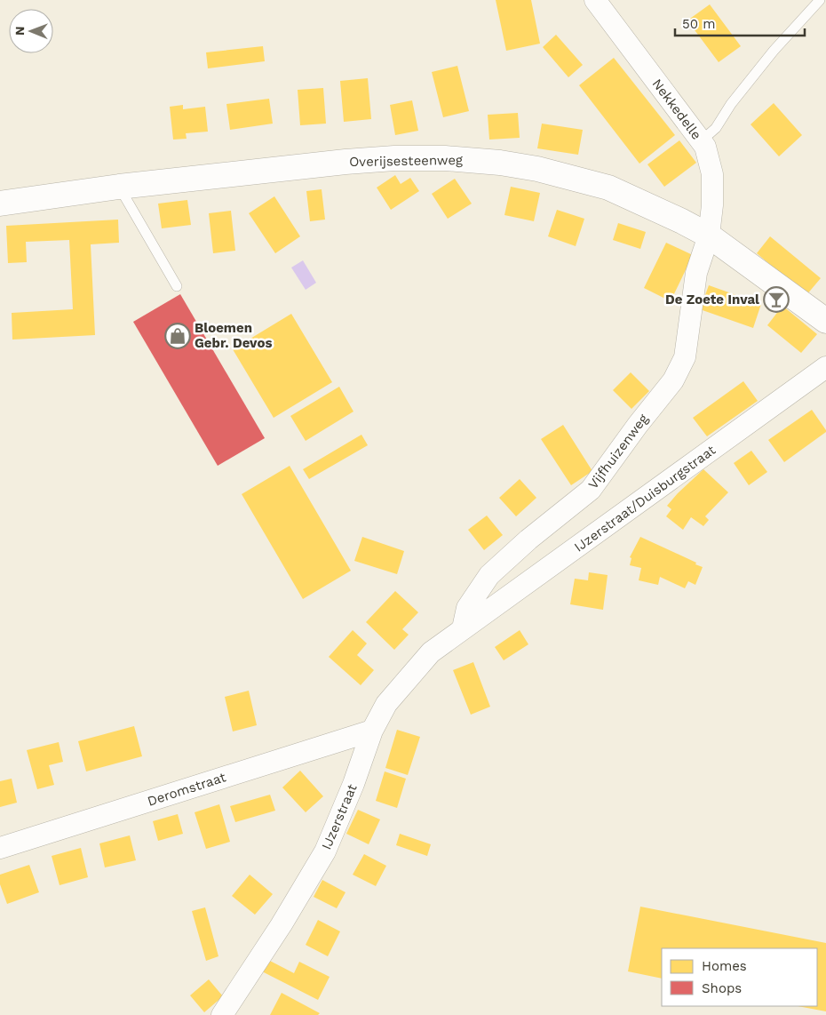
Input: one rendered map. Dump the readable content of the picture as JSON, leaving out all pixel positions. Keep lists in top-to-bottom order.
{
  "streets": {
    "street": [
      "Nekkedelle",
      "Overijsesteenweg",
      "Vijfhuizenweg",
      "IJzerstraat/Duisburgstraat",
      "Deromstraat",
      "IJzerstraat"
    ]
  },
  "crossings": [
    ["Nekkedelle", "Overijsesteenweg"],
    ["Nekkedelle", "Vijfhuizenweg"],
    ["Overijsesteenweg", "Vijfhuizenweg"],
    ["Vijfhuizenweg", "IJzerstraat/Duisburgstraat"],
    ["Vijfhuizenweg", "IJzerstraat"],
    ["IJzerstraat/Duisburgstraat", "IJzerstraat"],
    ["Deromstraat", "IJzerstraat"]
  ],
  "places": {
    "bar": ["De Zoete Inval"],
    "shop": ["Bloemen Gebr. Devos"]
  },
  "legend": ["Homes", "Shops"],
  "scale_bar": "50 m",
  "north": "left"
}
